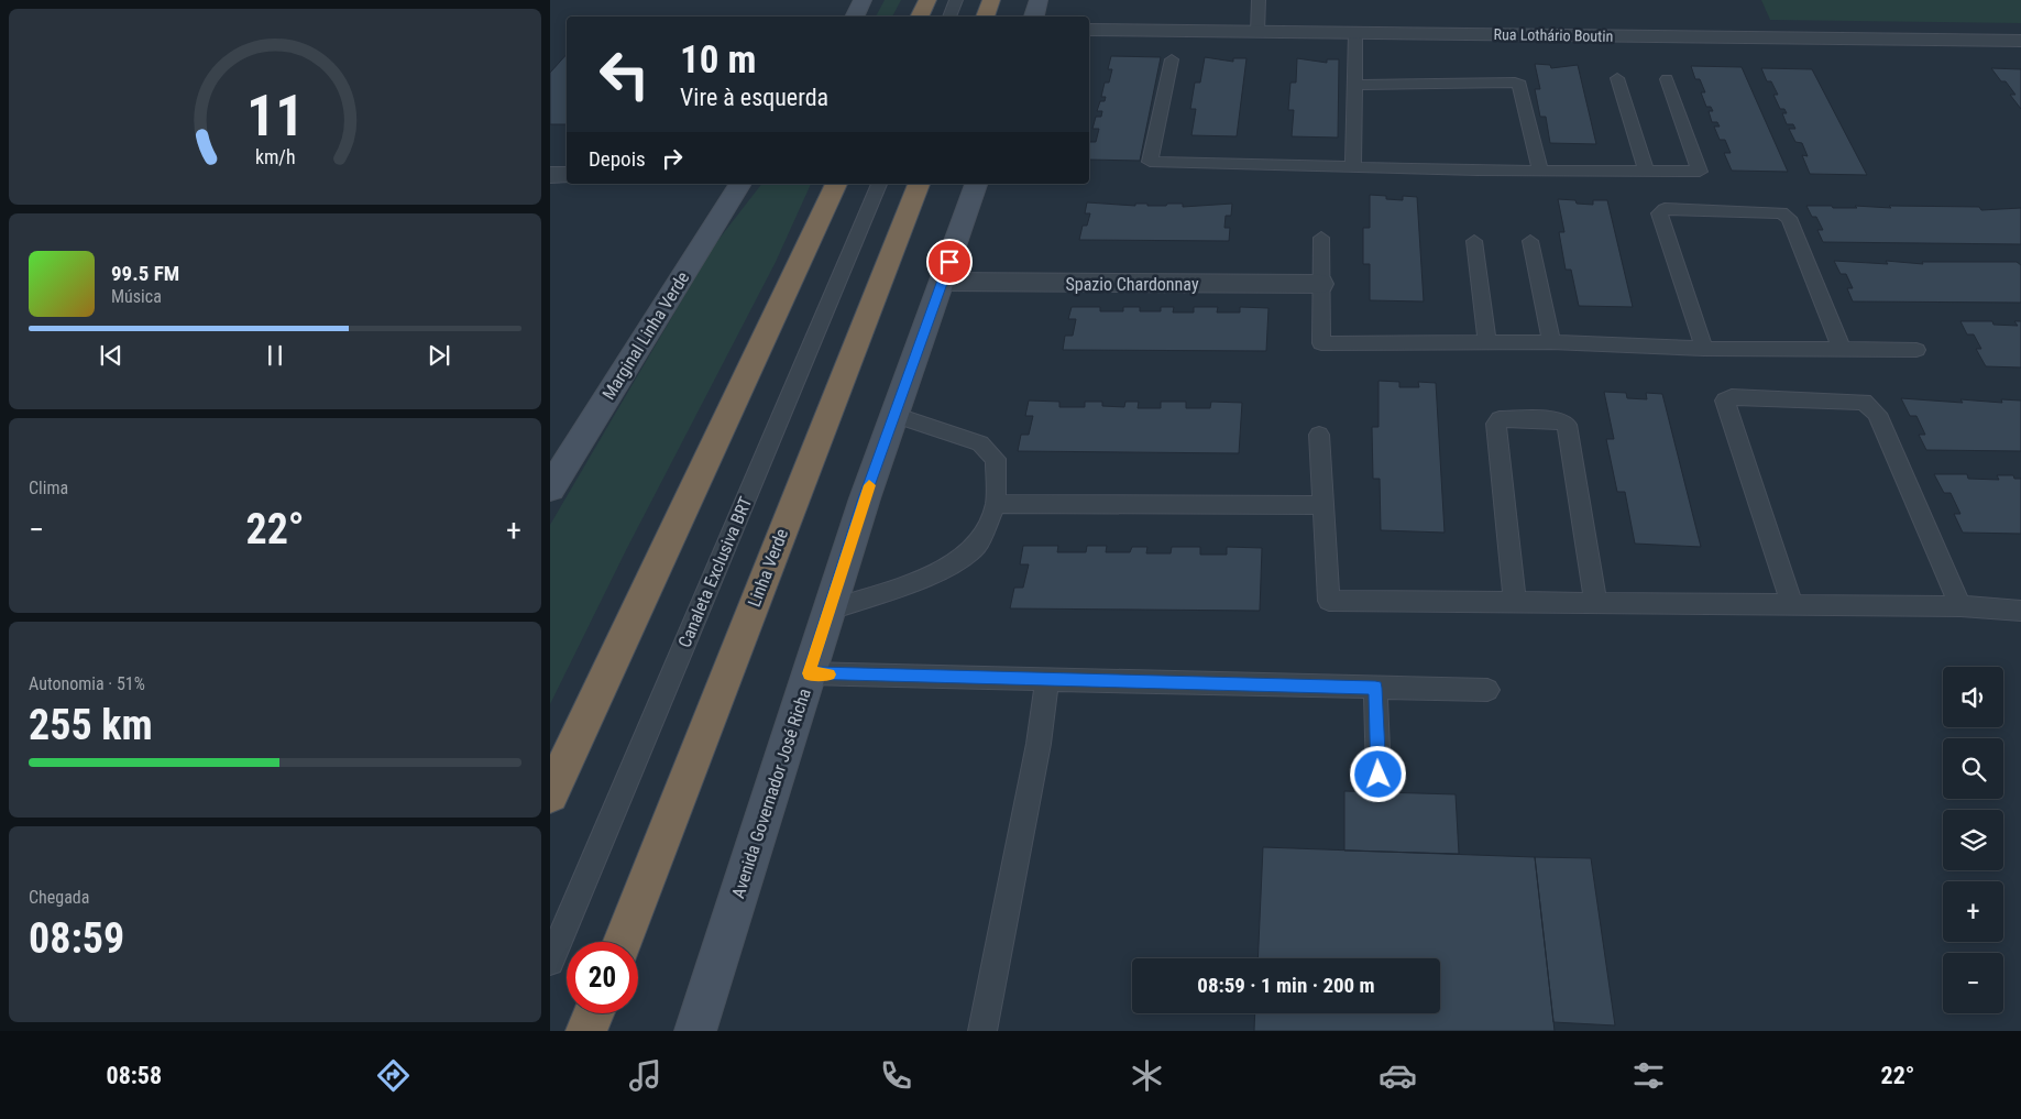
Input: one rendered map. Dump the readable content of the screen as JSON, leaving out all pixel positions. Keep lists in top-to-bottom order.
{
  "streets": {
    "highway": ["Linha Verde"],
    "main road": ["Marginal Linha Verde", "Avenida Governador José Richa"],
    "street": ["Rua Lothário Boutin", "Spazio Chardonnay"],
    "lane": ["Canaleta Exclusiva BRT"]
  },
  "crossings": [
    ["Spazio Chardonnay", "Avenida Governador José Richa"]
  ],
  "page": {
    "turn": ["10 m", "Vire à esquerda"],
    "then": "Depois",
    "song": ["99.5 FM", "Música"],
    "tile": [
      "Clima",
      ["Autonomia · 51%", "255 km"],
      ["Chegada", "08:59"]
    ],
    "heat": ["−", "22°", "+"],
    "map_buttons": ["+", "−"],
    "limit": "20",
    "trip": "08:59 · 1 min · 200 m",
    "tabs": ["08:58", "22°"],
    "gauge": ["11", "km/h"]
  }
}
